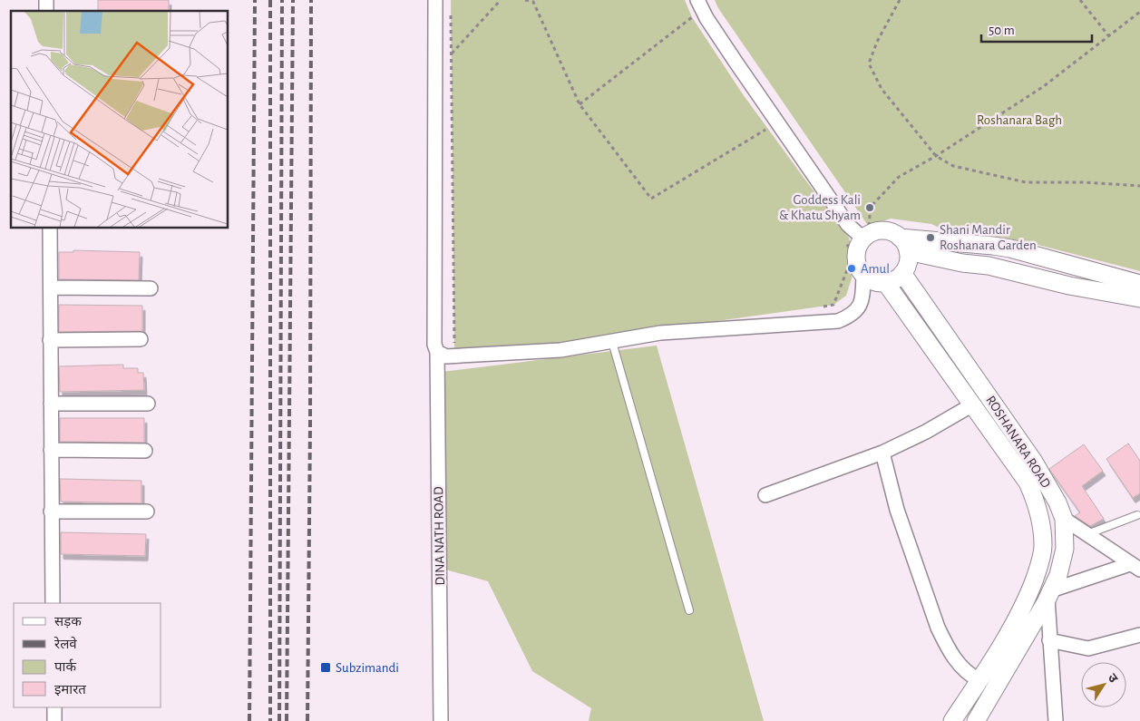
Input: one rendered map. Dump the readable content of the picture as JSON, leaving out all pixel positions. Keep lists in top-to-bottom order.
{
  "streets": {
    "street": ["ROSHANARA ROAD", "DINA NATH ROAD"]
  },
  "parks": ["Roshanara Bagh"],
  "places": {
    "other": ["Goddess Kali & Khatu Shyam", "Shani Mandir Roshanara Garden", "Amul"],
    "transit": ["Subzimandi"]
  },
  "legend": [
    "सड़क",
    "रेलवे",
    "पार्क",
    "इमारत"
  ],
  "scale_bar": "50 m",
  "north": "top right"
}
